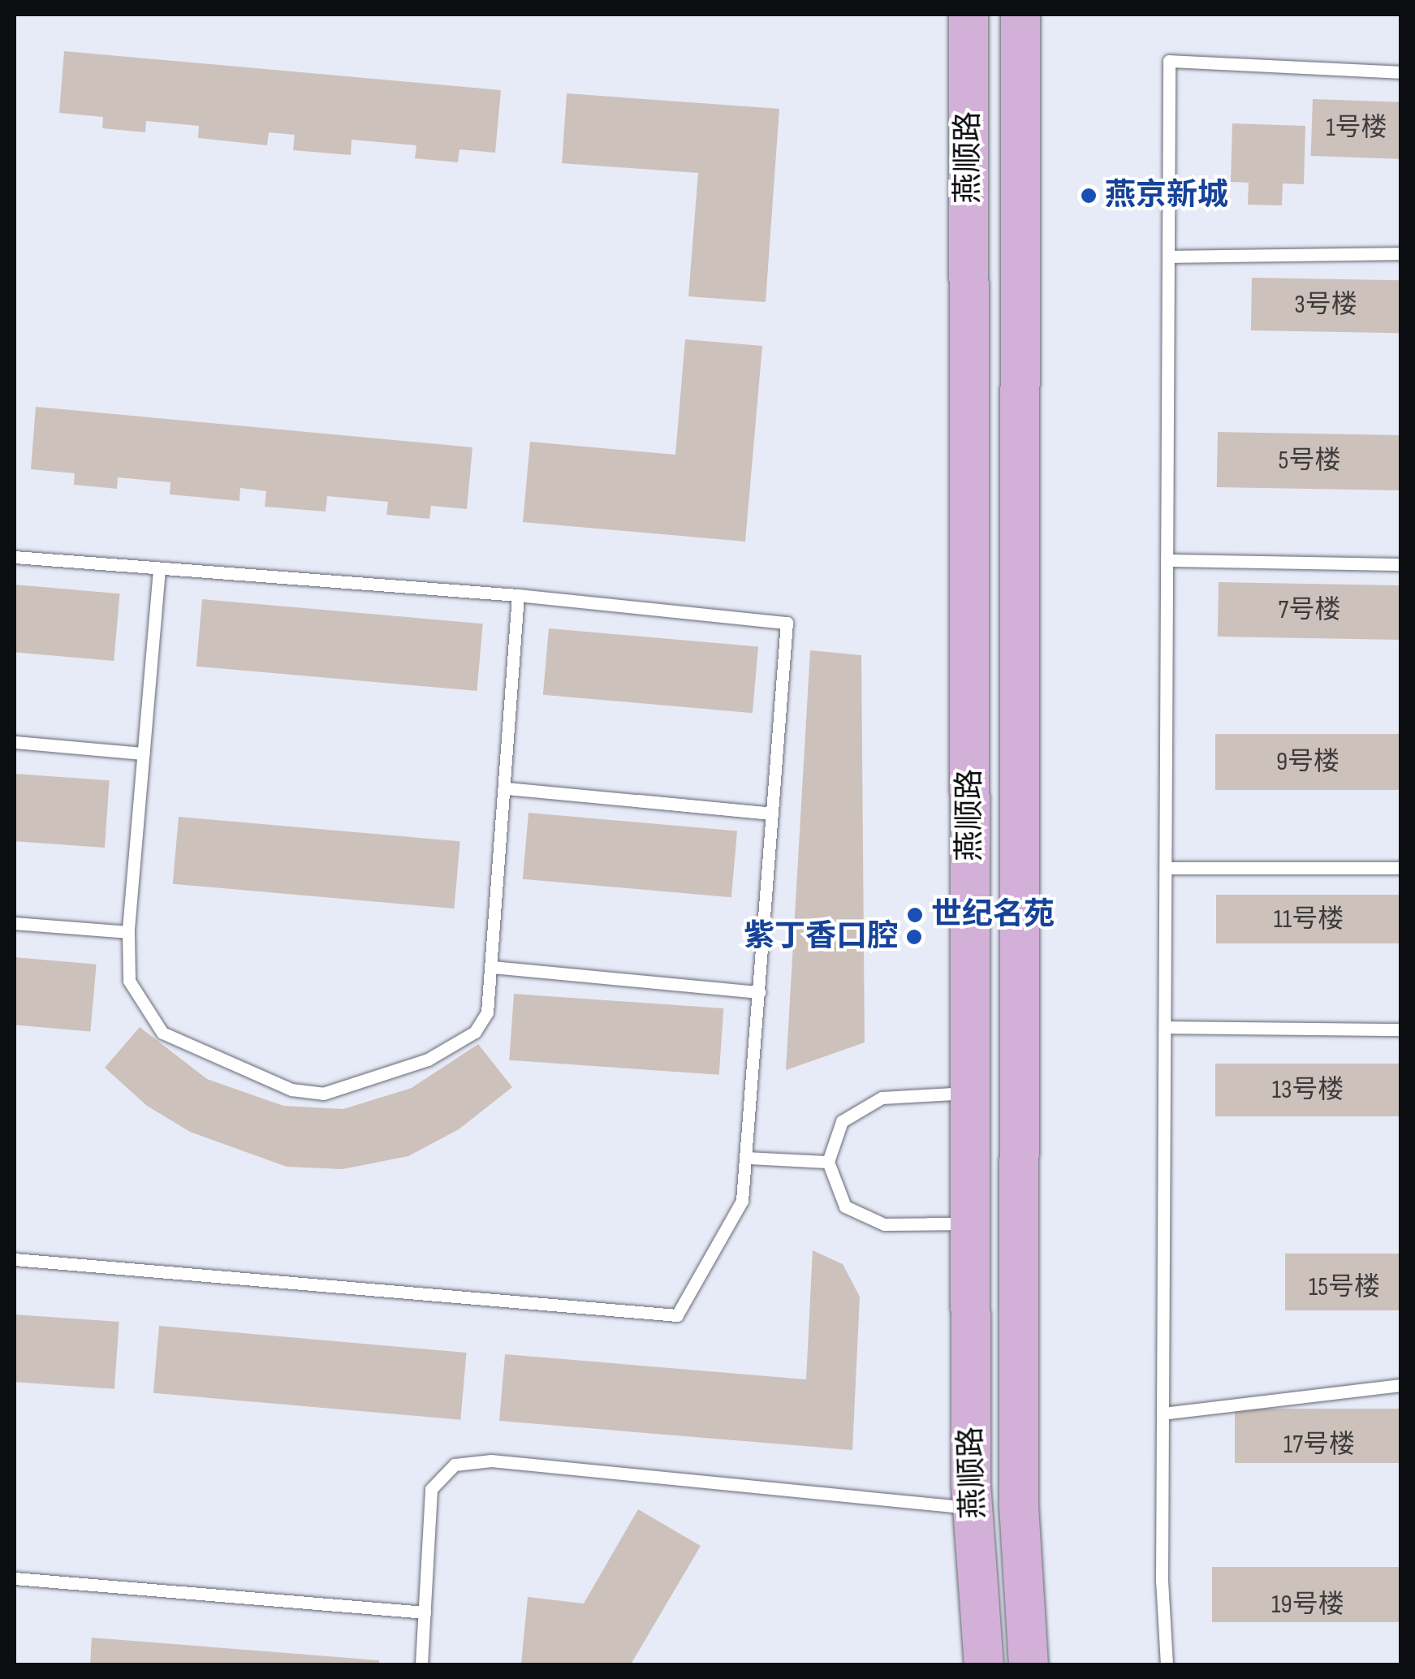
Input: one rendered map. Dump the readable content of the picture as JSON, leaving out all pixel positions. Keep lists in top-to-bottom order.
{
  "streets": {
    "main road": ["燕顺路"]
  },
  "places": ["燕京新城", "世纪名苑", "紫丁香口腔"],
  "house_numbers": [
    "1号楼",
    "3号楼",
    "5号楼",
    "7号楼",
    "9号楼",
    "11号楼",
    "13号楼",
    "15号楼",
    "17号楼",
    "19号楼"
  ]
}
